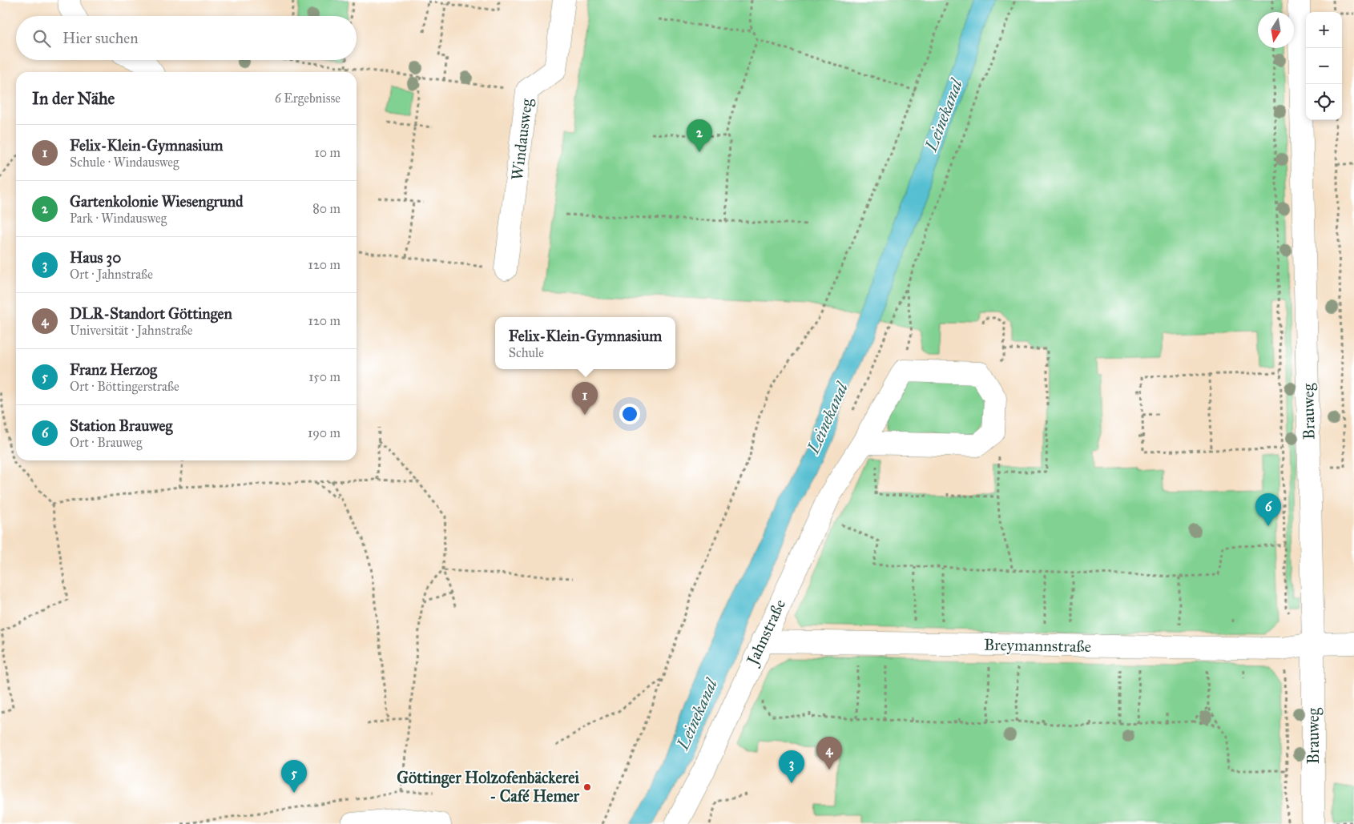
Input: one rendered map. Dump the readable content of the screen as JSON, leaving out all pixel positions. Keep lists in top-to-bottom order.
{
  "streets": {
    "street": [
      "Windausweg",
      "Brauweg",
      "Jahnstraße",
      "Breymannstraße"
    ]
  },
  "crossings": [
    ["Brauweg", "Breymannstraße"],
    ["Jahnstraße", "Breymannstraße"]
  ],
  "water": ["Leinekanal"],
  "places": ["Göttinger Holzofenbäckerei - Café Hemer"],
  "north": "bottom",
  "page": {
    "map_buttons": ["+", "−"],
    "search": "Hier suchen",
    "heading": ["In der Nähe", "6 Ergebnisse"],
    "pins": [
      "2",
      "1",
      "6",
      "4",
      "3",
      "5"
    ],
    "list": [
      {
        "mark": "1",
        "name": "Felix-Klein-Gymnasium",
        "note": "Schule · Windausweg",
        "value": "10 m"
      },
      {
        "mark": "2",
        "name": "Gartenkolonie Wiesengrund",
        "note": "Park · Windausweg",
        "value": "80 m"
      },
      {
        "mark": "3",
        "name": "Haus 30",
        "note": "Ort · Jahnstraße",
        "value": "120 m"
      },
      {
        "mark": "4",
        "name": "DLR-Standort Göttingen",
        "note": "Universität · Jahnstraße",
        "value": "120 m"
      },
      {
        "mark": "5",
        "name": "Franz Herzog",
        "note": "Ort · Böttingerstraße",
        "value": "150 m"
      },
      {
        "mark": "6",
        "name": "Station Brauweg",
        "note": "Ort · Brauweg",
        "value": "190 m"
      }
    ],
    "popup": ["Felix-Klein-Gymnasium", "Schule"]
  }
}
